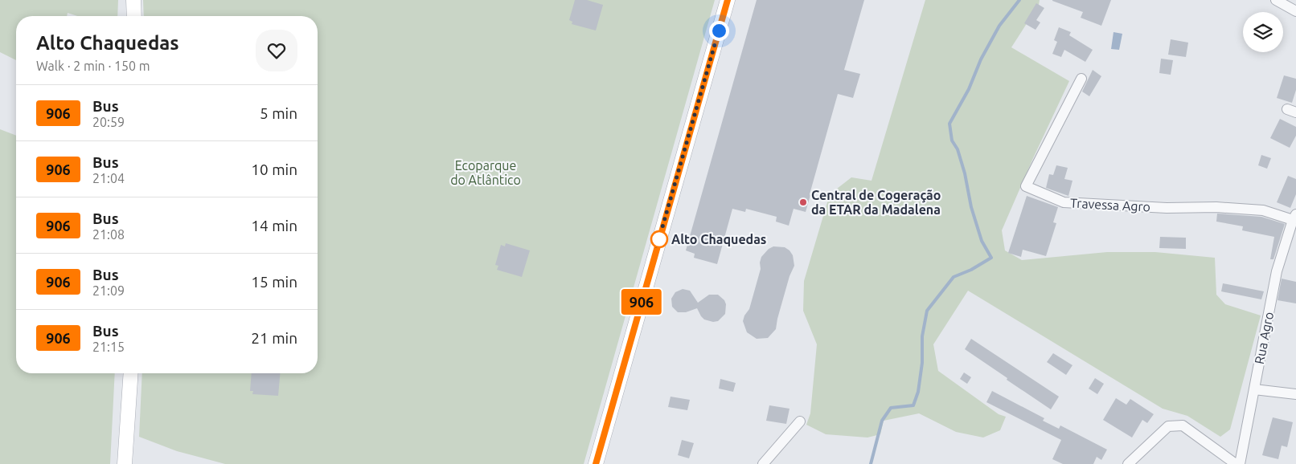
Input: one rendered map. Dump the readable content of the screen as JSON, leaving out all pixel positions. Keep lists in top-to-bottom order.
{
  "streets": {
    "street": ["Travessa Agro", "Rua Agro"]
  },
  "crossings": [
    ["Travessa Agro", "Rua Agro"]
  ],
  "parks": ["Ecoparque do Atlântico"],
  "places": ["Central de Cogeração da ETAR da Madalena", "Alto Chaquedas"],
  "lines": ["bus line 906"],
  "page": {
    "on_map": "906",
    "heading": ["Alto Chaquedas", "Walk · 2 min · 150 m"],
    "list": [
      {
        "mark": "906",
        "name": "Bus",
        "note": "20:59",
        "value": "5 min"
      },
      {
        "mark": "906",
        "name": "Bus",
        "note": "21:04",
        "value": "10 min"
      },
      {
        "mark": "906",
        "name": "Bus",
        "note": "21:08",
        "value": "14 min"
      },
      {
        "mark": "906",
        "name": "Bus",
        "note": "21:09",
        "value": "15 min"
      },
      {
        "mark": "906",
        "name": "Bus",
        "note": "21:15",
        "value": "21 min"
      }
    ]
  }
}
